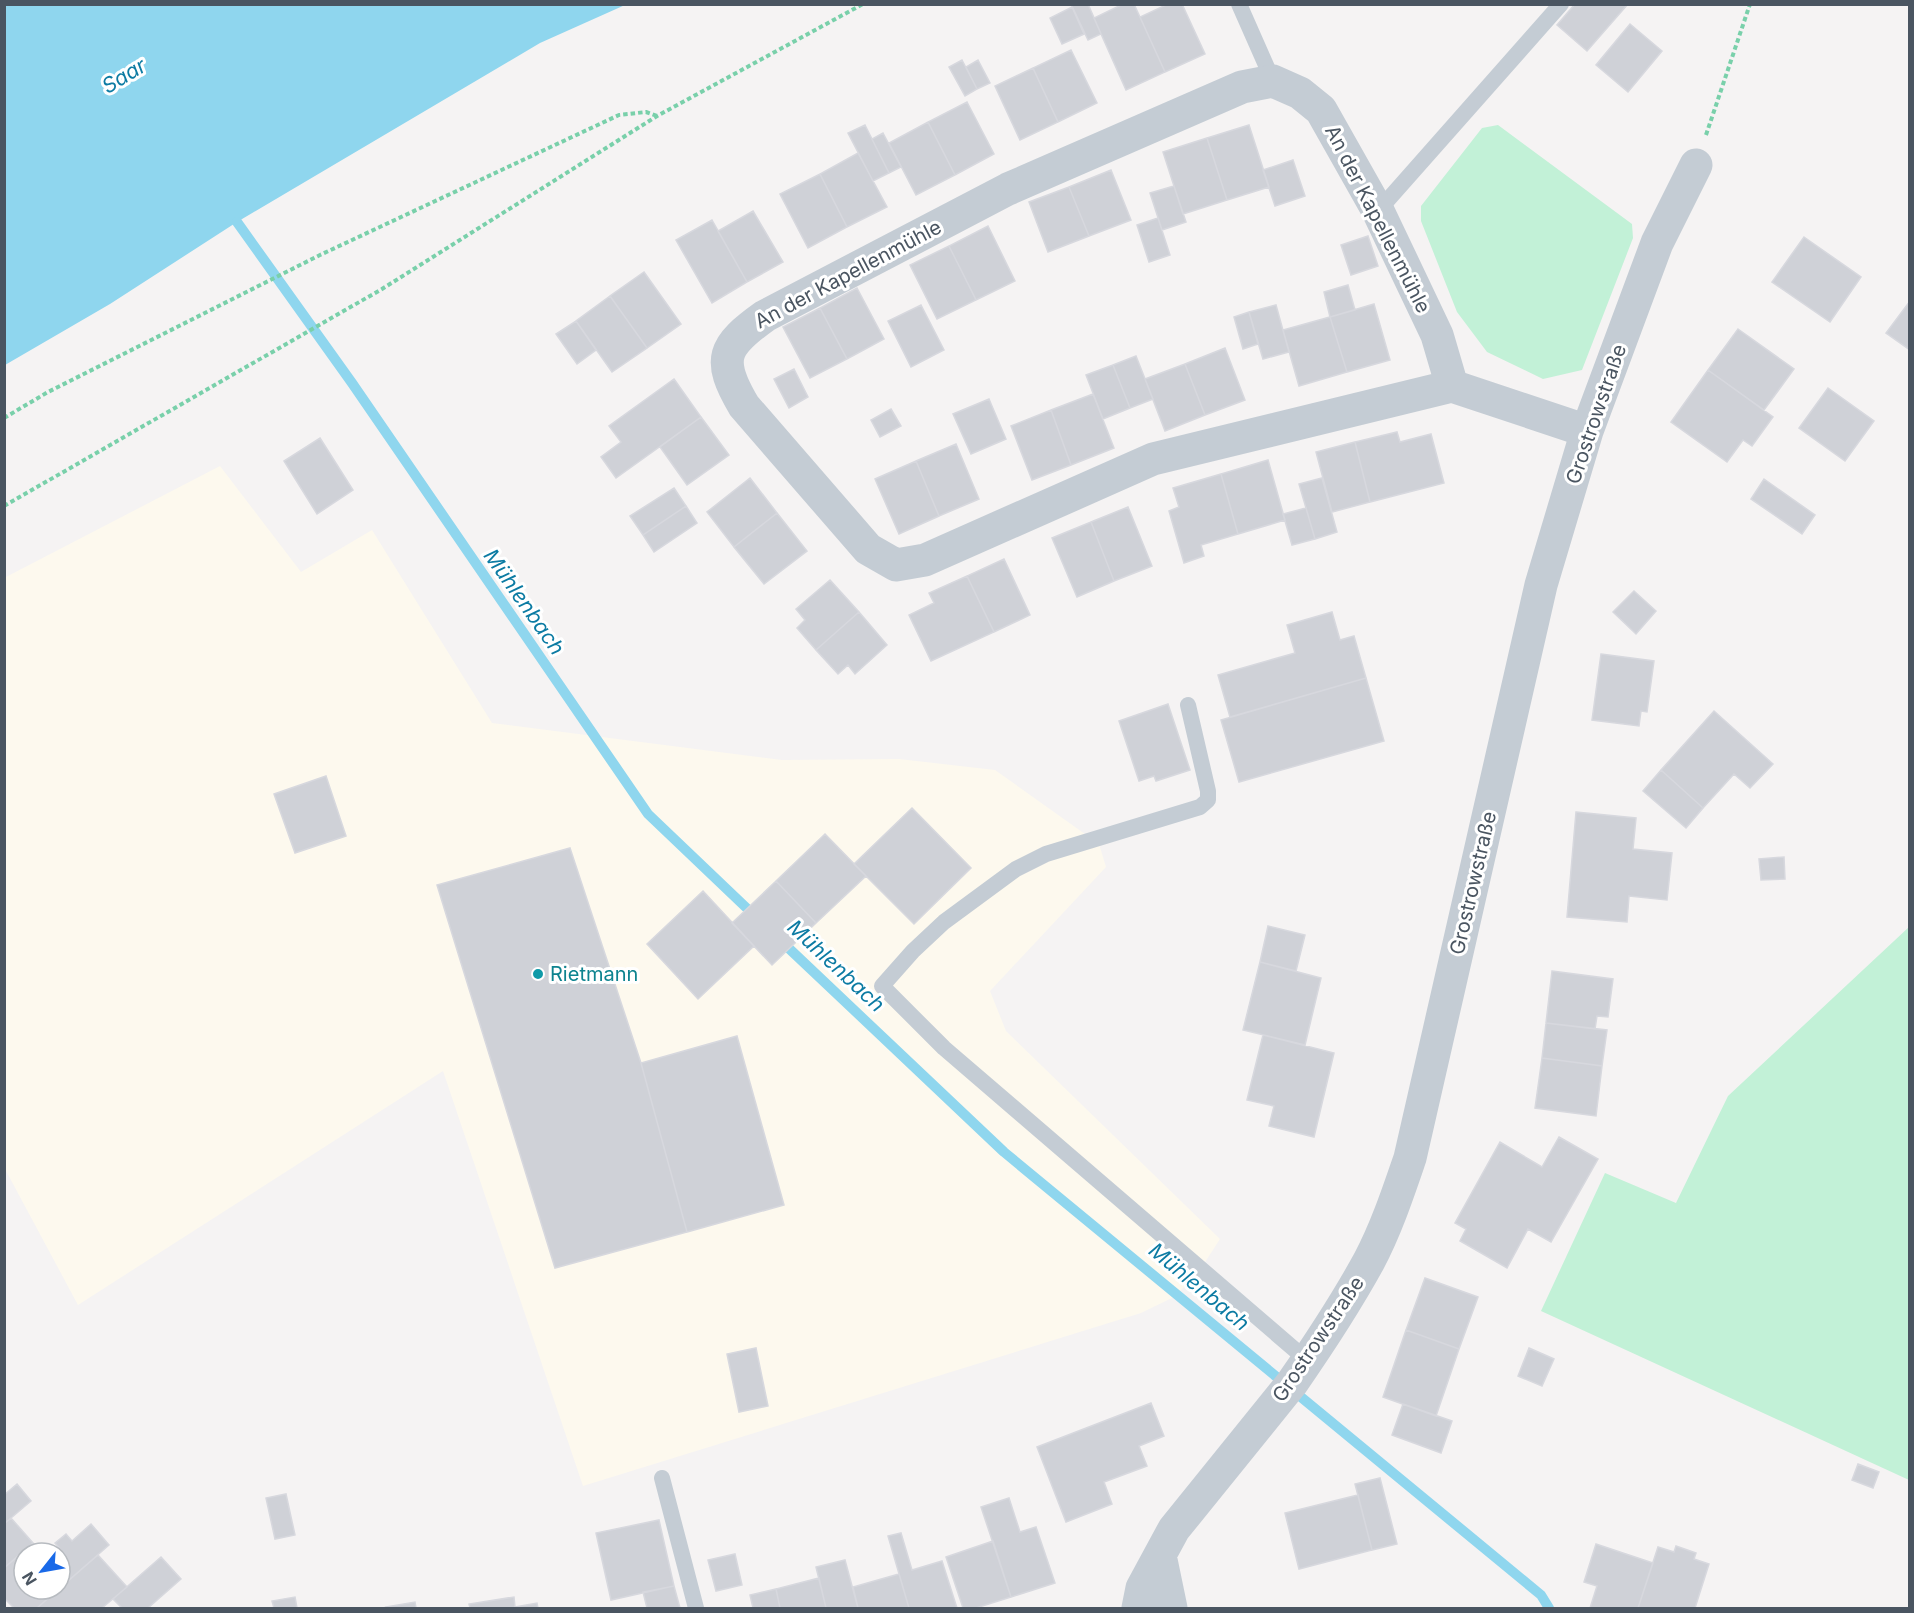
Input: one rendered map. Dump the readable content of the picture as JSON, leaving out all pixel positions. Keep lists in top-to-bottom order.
{
  "streets": {
    "street": ["An der Kapellenmühle", "Grostrowstraße"]
  },
  "water": ["Saar", "Mühlenbach"],
  "places": ["Rietmann"],
  "north": "bottom left"
}
